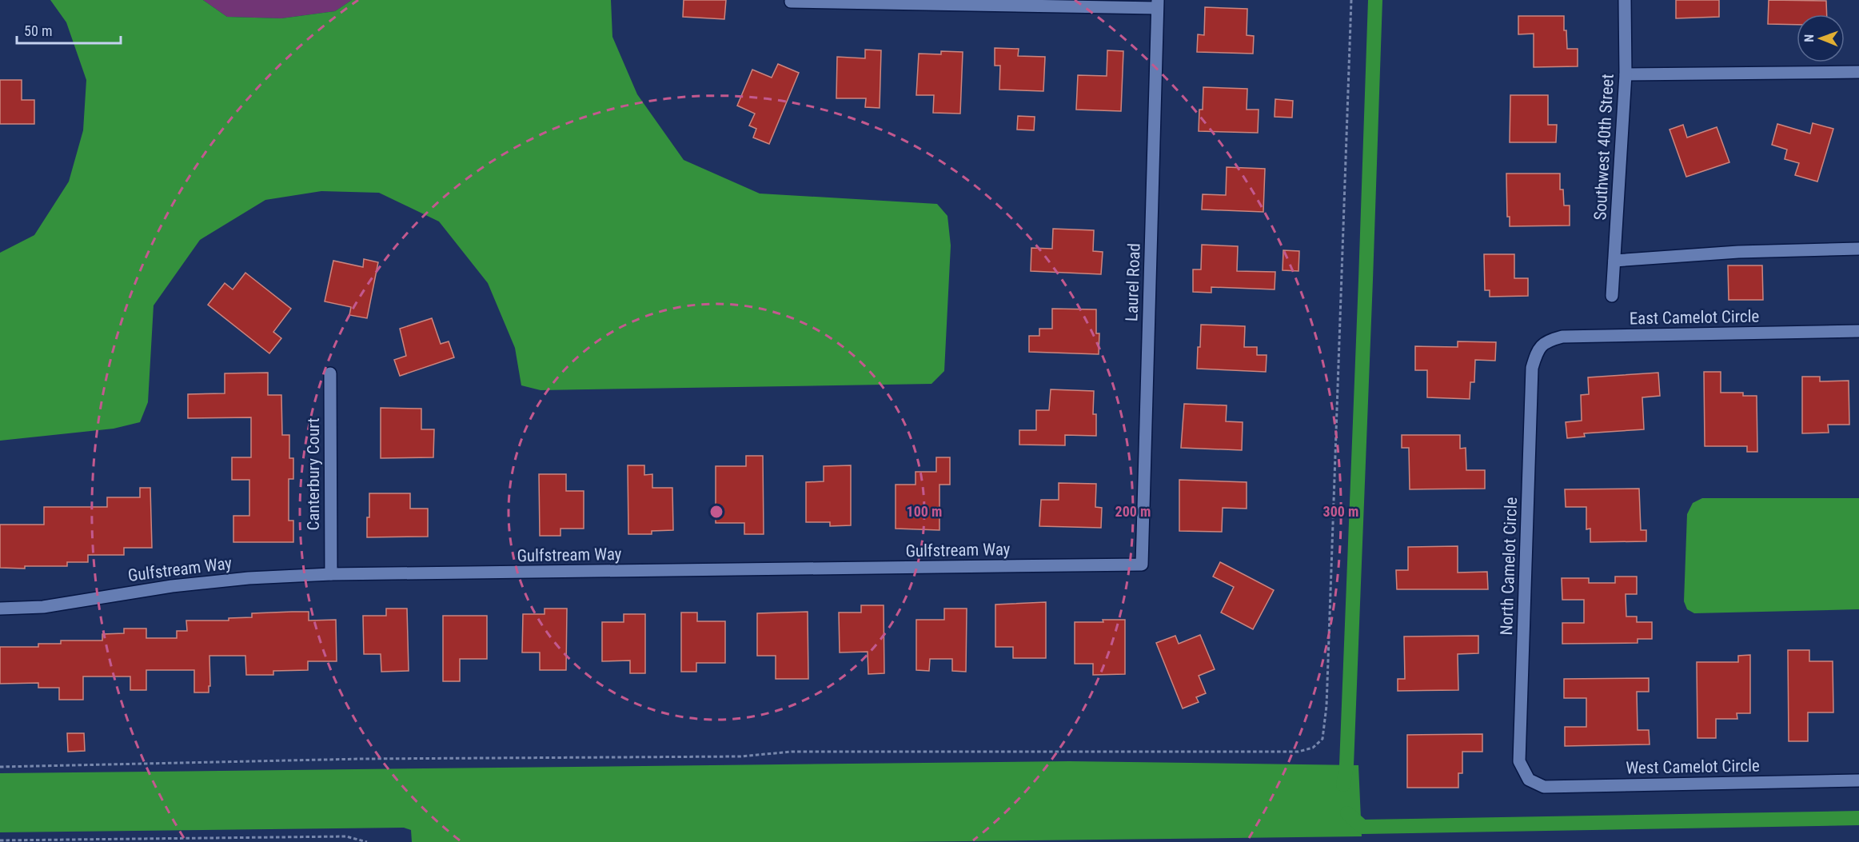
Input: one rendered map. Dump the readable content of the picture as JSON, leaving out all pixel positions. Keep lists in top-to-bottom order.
{
  "streets": {
    "street": [
      "Southwest 40th Street",
      "Laurel Road",
      "East Camelot Circle",
      "Canterbury Court",
      "Gulfstream Way",
      "North Camelot Circle",
      "West Camelot Circle"
    ]
  },
  "crossings": [
    ["Laurel Road", "Gulfstream Way"],
    ["East Camelot Circle", "North Camelot Circle"],
    ["Canterbury Court", "Gulfstream Way"],
    ["North Camelot Circle", "West Camelot Circle"]
  ],
  "scale_bar": "50 m",
  "north": "left",
  "rings": ["100 m", "200 m", "300 m"]
}
